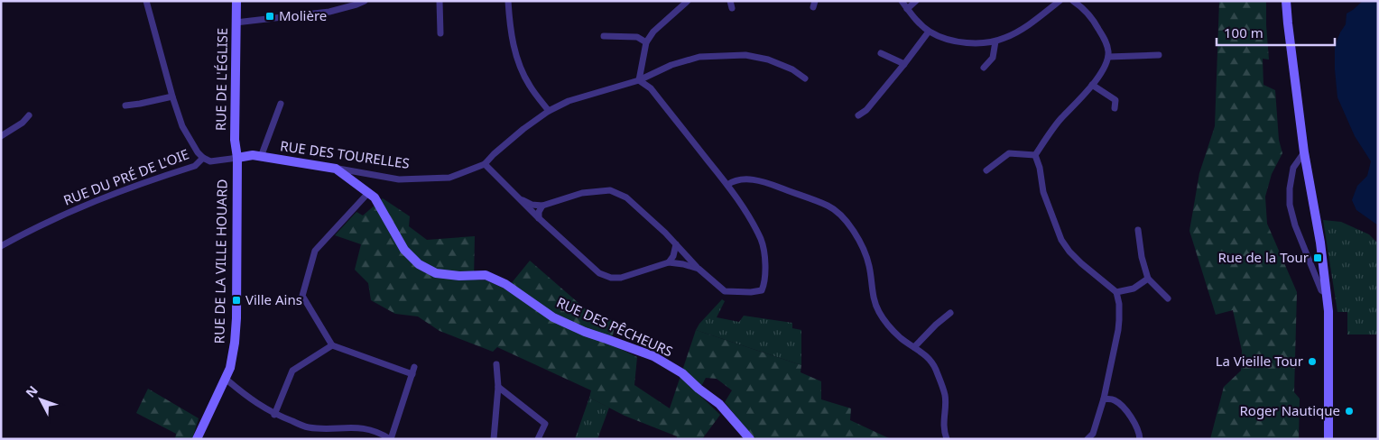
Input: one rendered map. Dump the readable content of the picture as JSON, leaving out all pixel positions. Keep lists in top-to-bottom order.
{
  "streets": {
    "street": [
      "RUE DE L'ÉGLISE",
      "RUE DES TOURELLES",
      "RUE DU PRÉ DE L'OIE",
      "RUE DE LA VILLE HOUARD",
      "RUE DES PÊCHEURS"
    ]
  },
  "crossings": [
    ["RUE DE L'ÉGLISE", "RUE DES TOURELLES"],
    ["RUE DE L'ÉGLISE", "RUE DU PRÉ DE L'OIE"],
    ["RUE DE L'ÉGLISE", "RUE DE LA VILLE HOUARD"],
    ["RUE DES TOURELLES", "RUE DU PRÉ DE L'OIE"],
    ["RUE DES TOURELLES", "RUE DE LA VILLE HOUARD"],
    ["RUE DES TOURELLES", "RUE DES PÊCHEURS"],
    ["RUE DU PRÉ DE L'OIE", "RUE DE LA VILLE HOUARD"]
  ],
  "places": {
    "transit": ["Molière", "Rue de la Tour", "Ville Ains"],
    "other": ["La Vieille Tour", "Roger Nautique"]
  },
  "scale_bar": "100 m",
  "north": "top left"
}
